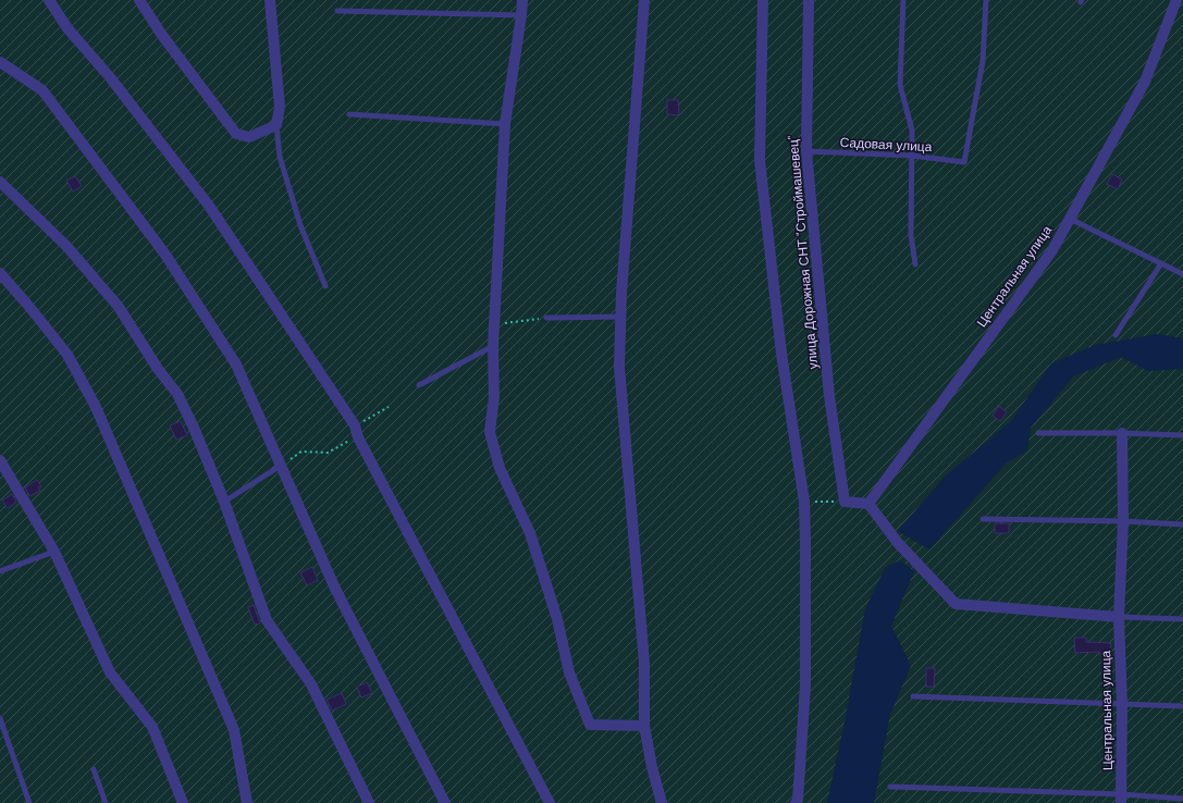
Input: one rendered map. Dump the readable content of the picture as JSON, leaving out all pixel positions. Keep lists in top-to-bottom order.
{
  "streets": {
    "street": ["улица Дорожная СНТ \"Строймашевец\"", "Центральная улица"],
    "lane": ["Садовая улица"]
  },
  "crossings": [
    ["Садовая улица", "улица Дорожная СНТ \"Строймашевец\""]
  ]
}
